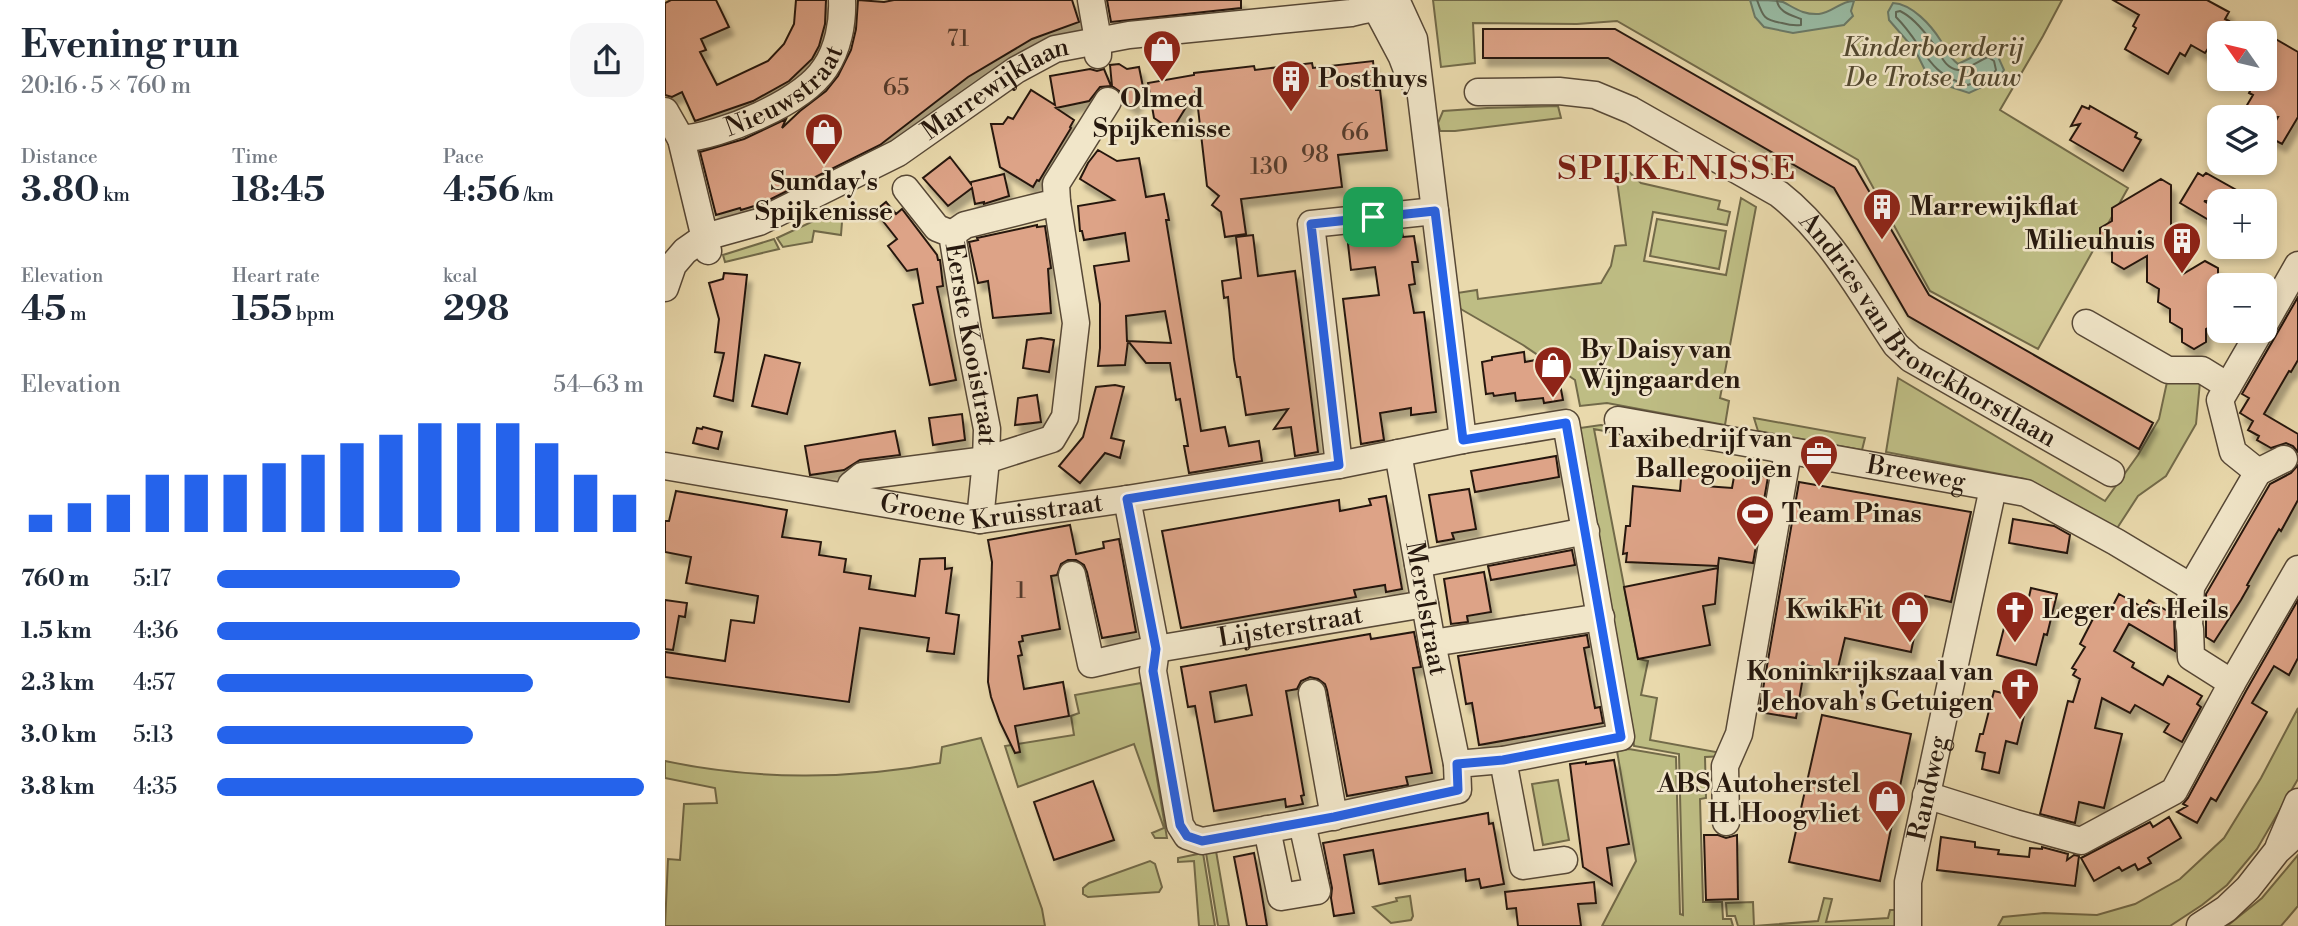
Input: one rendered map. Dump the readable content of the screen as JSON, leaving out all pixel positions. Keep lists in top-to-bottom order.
{
  "streets": {
    "street": [
      "Nieuwstraat",
      "Marrewijklaan",
      "Andries van Bronckhorstlaan",
      "Eerste Kooistraat",
      "Breeweg",
      "Groene Kruisstraat",
      "Merelstraat",
      "Lijsterstraat",
      "Randweg"
    ]
  },
  "crossings": [
    ["Eerste Kooistraat", "Groene Kruisstraat"],
    ["Breeweg", "Randweg"],
    ["Groene Kruisstraat", "Merelstraat"],
    ["Merelstraat", "Lijsterstraat"]
  ],
  "districts": ["SPIJKENISSE"],
  "parks": ["Kinderboerderij De Trotse Pauw"],
  "places": {
    "shop": [
      "Olmed Spijkenisse",
      "Sunday's Spijkenisse",
      "By Daisy van Wijngaarden",
      "KwikFit",
      "ABS Autoherstel H. Hoogvliet"
    ],
    "building": ["Posthuys", "Marrewijkflat", "Milieuhuis"],
    "office": ["Taxibedrijf van Ballegooijen"],
    "sports": ["Team Pinas"],
    "church": ["Leger des Heils", "Koninkrijkszaal van Jehovah's Getuigen"]
  },
  "house_numbers": [
    "71",
    "65",
    "66",
    "98",
    "130",
    "1"
  ],
  "north": "top left",
  "page": {
    "heading": ["Evening run", "20:16 · 5 × 760 m"],
    "map_buttons": ["+", "−"],
    "stats": [
      ["Distance", "3.80 km"],
      ["Time", "18:45"],
      ["Pace", "4:56 /km"],
      ["Elevation", "45 m"],
      ["Heart rate", "155 bpm"],
      ["kcal", "298"]
    ],
    "chart": ["Elevation", "54–63 m"],
    "list": [
      {
        "name": "760 m",
        "note": "5:17"
      },
      {
        "name": "1.5 km",
        "note": "4:36"
      },
      {
        "name": "2.3 km",
        "note": "4:57"
      },
      {
        "name": "3.0 km",
        "note": "5:13"
      },
      {
        "name": "3.8 km",
        "note": "4:35"
      }
    ]
  }
}
